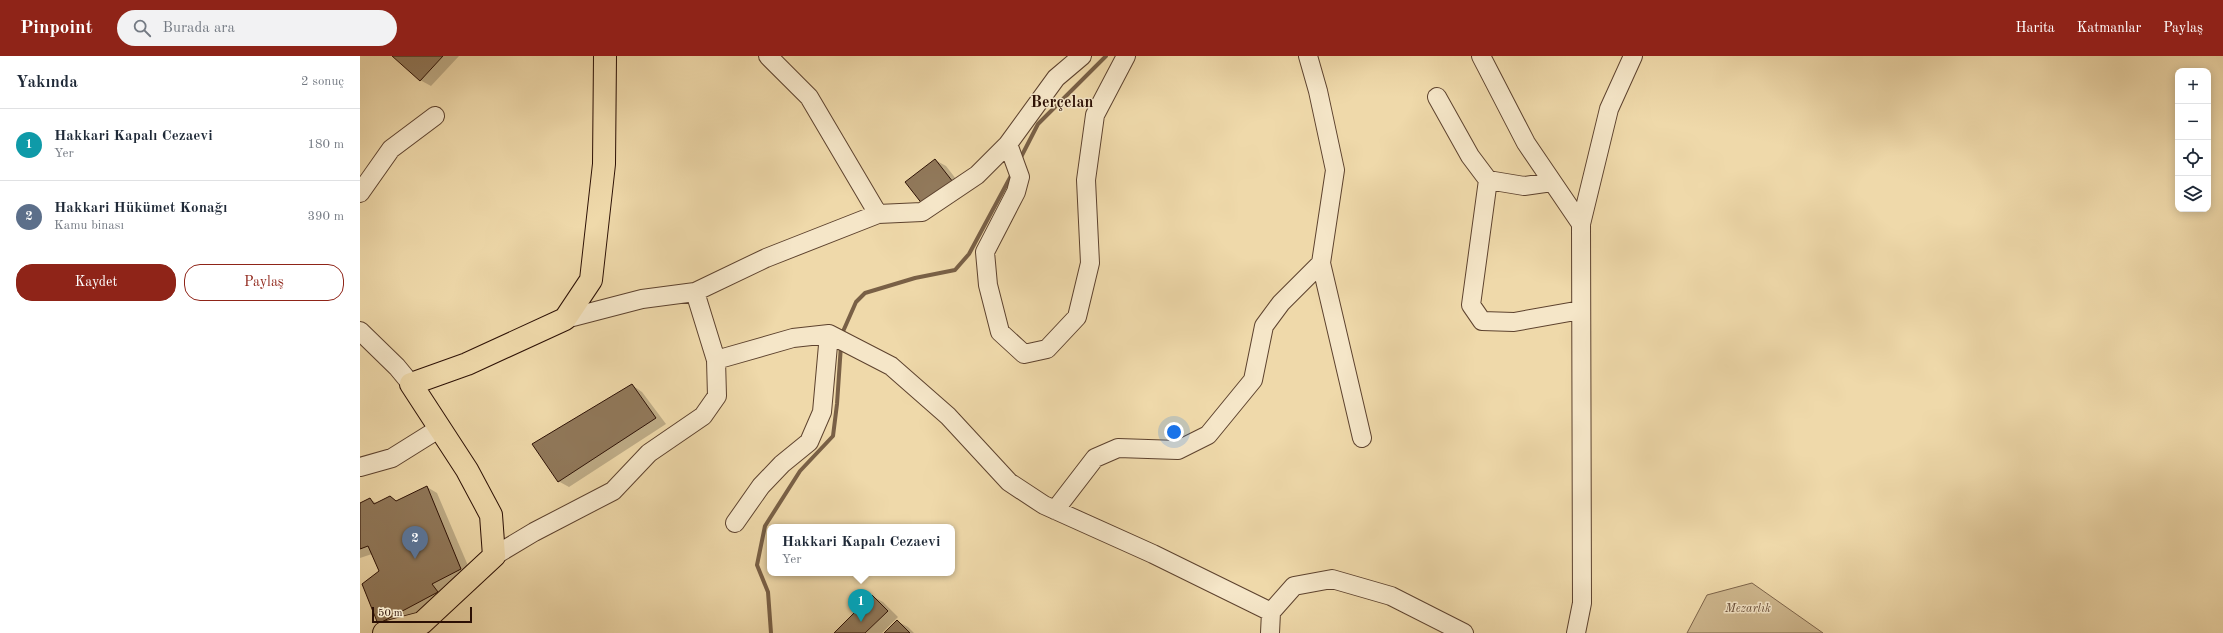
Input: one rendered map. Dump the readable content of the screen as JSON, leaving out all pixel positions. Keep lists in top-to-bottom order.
{
  "districts": ["Berçelan"],
  "parks": ["Mezarlık"],
  "scale_bar": "50 m",
  "page": {
    "header": "Pinpoint",
    "search": "Burada ara",
    "nav": ["Harita", "Katmanlar", "Paylaş"],
    "heading": ["Yakında", "2 sonuç"],
    "map_buttons": ["+", "−"],
    "list": [
      {
        "mark": "1",
        "name": "Hakkari Kapalı Cezaevi",
        "note": "Yer",
        "value": "180 m"
      },
      {
        "mark": "2",
        "name": "Hakkari Hükümet Konağı",
        "note": "Kamu binası",
        "value": "390 m"
      }
    ],
    "buttons": ["Kaydet", "Paylaş"],
    "popup": ["Hakkari Kapalı Cezaevi", "Yer"],
    "pins": ["2", "1"],
    "scale": "50 m"
  }
}
